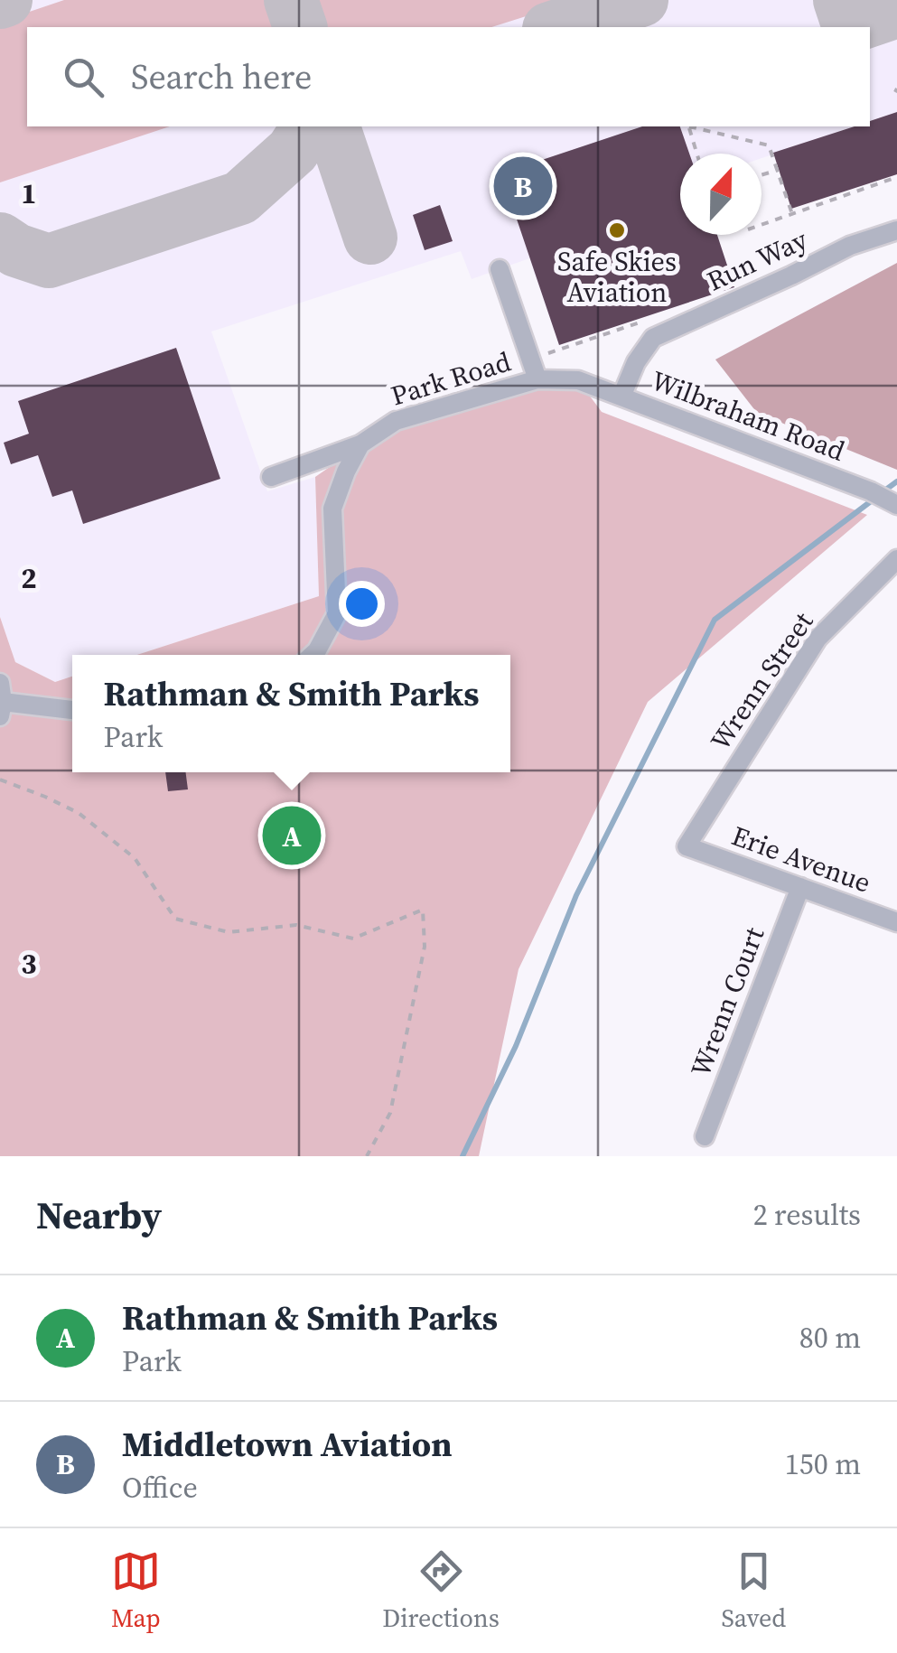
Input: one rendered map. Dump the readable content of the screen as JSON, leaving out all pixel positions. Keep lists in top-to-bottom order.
{
  "streets": {
    "street": [
      "Run Way",
      "Park Road",
      "Wilbraham Road",
      "Wrenn Street",
      "Erie Avenue",
      "Wrenn Court"
    ]
  },
  "crossings": [
    ["Run Way", "Wilbraham Road"],
    ["Park Road", "Wilbraham Road"],
    ["Wrenn Street", "Erie Avenue"],
    ["Erie Avenue", "Wrenn Court"]
  ],
  "places": ["Safe Skies Aviation"],
  "north": "top",
  "page": {
    "search": "Search here",
    "pins": ["B", "A"],
    "popup": ["Rathman & Smith Parks", "Park"],
    "heading": ["Nearby", "2 results"],
    "list": [
      {
        "mark": "A",
        "name": "Rathman & Smith Parks",
        "note": "Park",
        "value": "80 m"
      },
      {
        "mark": "B",
        "name": "Middletown Aviation",
        "note": "Office",
        "value": "150 m"
      }
    ],
    "nav": ["Map", "Directions", "Saved"]
  },
  "grid": {
    "rows": ["1", "2", "3"]
  }
}
